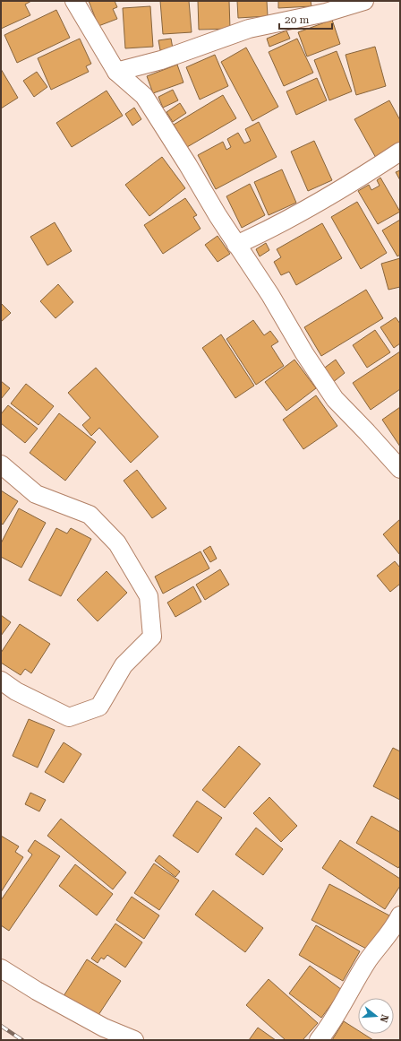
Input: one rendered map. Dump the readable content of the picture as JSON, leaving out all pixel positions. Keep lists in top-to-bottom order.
{
  "scale_bar": "20 m",
  "north": "right"
}
